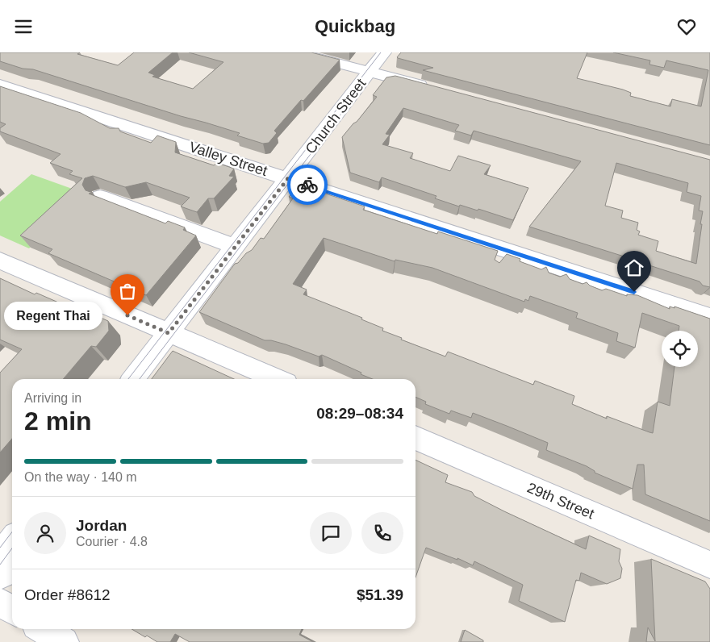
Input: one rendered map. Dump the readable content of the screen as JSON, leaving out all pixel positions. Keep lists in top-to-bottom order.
{
  "streets": {
    "street": ["Church Street", "Valley Street", "29th Street"]
  },
  "crossings": [
    ["Church Street", "Valley Street"]
  ],
  "places": ["Regent Thai"],
  "page": {
    "header": "Quickbag",
    "bubble": "Regent Thai",
    "heading": ["2 min", "Arriving in", "08:29–08:34"],
    "panel": [
      "Jordan",
      "Courier · 4.8",
      "Order #8612",
      "$51.39"
    ],
    "bar": "On the way · 140 m"
  }
}
